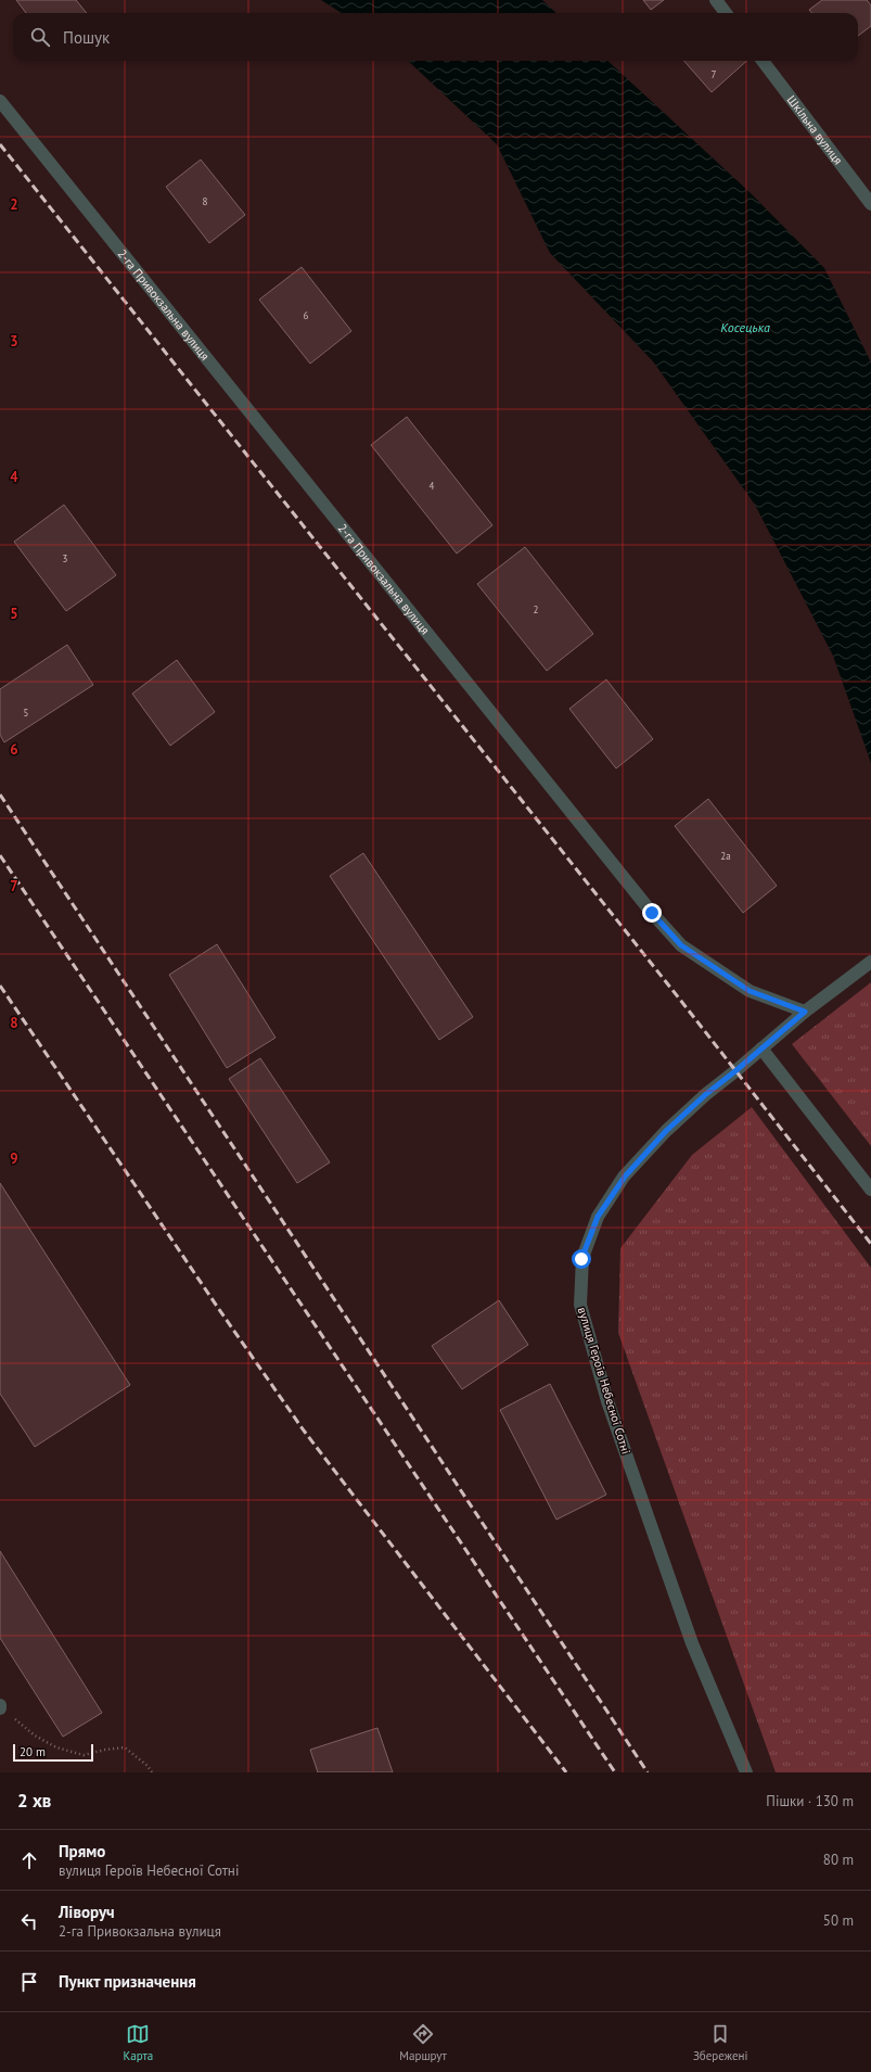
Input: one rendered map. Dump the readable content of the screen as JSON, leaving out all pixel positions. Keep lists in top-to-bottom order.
{
  "streets": {
    "street": ["Шкільна вулиця", "2-га Привокзальна вулиця", "вулиця Героїв Небесної Сотні"]
  },
  "crossings": [
    ["2-га Привокзальна вулиця", "вулиця Героїв Небесної Сотні"]
  ],
  "water": ["Косецька"],
  "house_numbers": [
    "7",
    "8",
    "6",
    "4",
    "3",
    "2",
    "5",
    "2а"
  ],
  "scale_bar": "20 m",
  "page": {
    "search": "Пошук",
    "scale": "20 m",
    "heading": ["2 хв", "Пішки · 130 m"],
    "list": [
      ["Прямо", "вулиця Героїв Небесної Сотні", "80 m"],
      ["Ліворуч", "2-га Привокзальна вулиця", "50 m"],
      "Пункт призначення"
    ],
    "nav": ["Карта", "Маршрут", "Збережені"]
  },
  "grid": {
    "rows": [
      "2",
      "3",
      "4",
      "5",
      "6",
      "7",
      "8",
      "9"
    ]
  }
}
